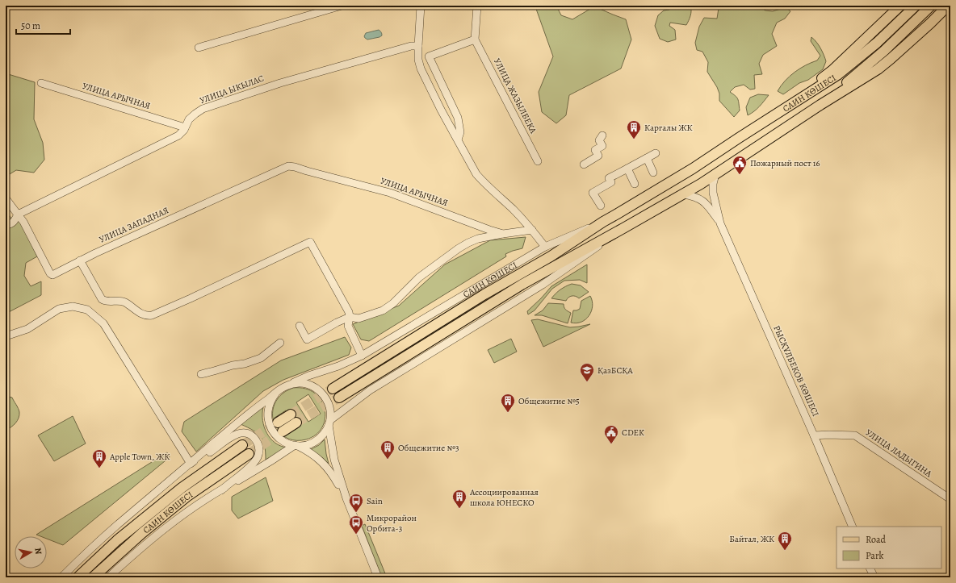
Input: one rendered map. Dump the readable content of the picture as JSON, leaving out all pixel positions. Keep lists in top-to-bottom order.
{
  "streets": {
    "main road": ["САИН КӨШЕСІ"],
    "street": [
      "УЛИЦА ЫКЫЛАС",
      "УЛИЦА АРЫЧНАЯ",
      "УЛИЦА ЖАЗЫЛБЕКА",
      "УЛИЦА ЗАПАДНАЯ",
      "РЫСҚҰЛБЕКОВ КӨШЕСІ",
      "УЛИЦА ЛАДЫГИНА"
    ]
  },
  "crossings": [
    ["УЛИЦА ЫКЫЛАС", "УЛИЦА АРЫЧНАЯ"],
    ["УЛИЦА ЫКЫЛАС", "УЛИЦА ЗАПАДНАЯ"],
    ["УЛИЦА АРЫЧНАЯ", "УЛИЦА ЗАПАДНАЯ"],
    ["РЫСҚҰЛБЕКОВ КӨШЕСІ", "УЛИЦА ЛАДЫГИНА"]
  ],
  "places": {
    "building": [
      "Каргалы ЖК",
      "Общежитие №5",
      "Общежитие №3",
      "Apple Town, ЖК",
      "Ассоциированная школа ЮНЕСКО",
      "Байтал, ЖК"
    ],
    "public building": ["Пожарный пост 16", "CDEK"],
    "school or university": ["ҚазБСҚА"],
    "bus stop": ["Sain", "Микрорайон Орбита-3"]
  },
  "legend": ["Road", "Park"],
  "scale_bar": "50 m",
  "north": "right"
}
